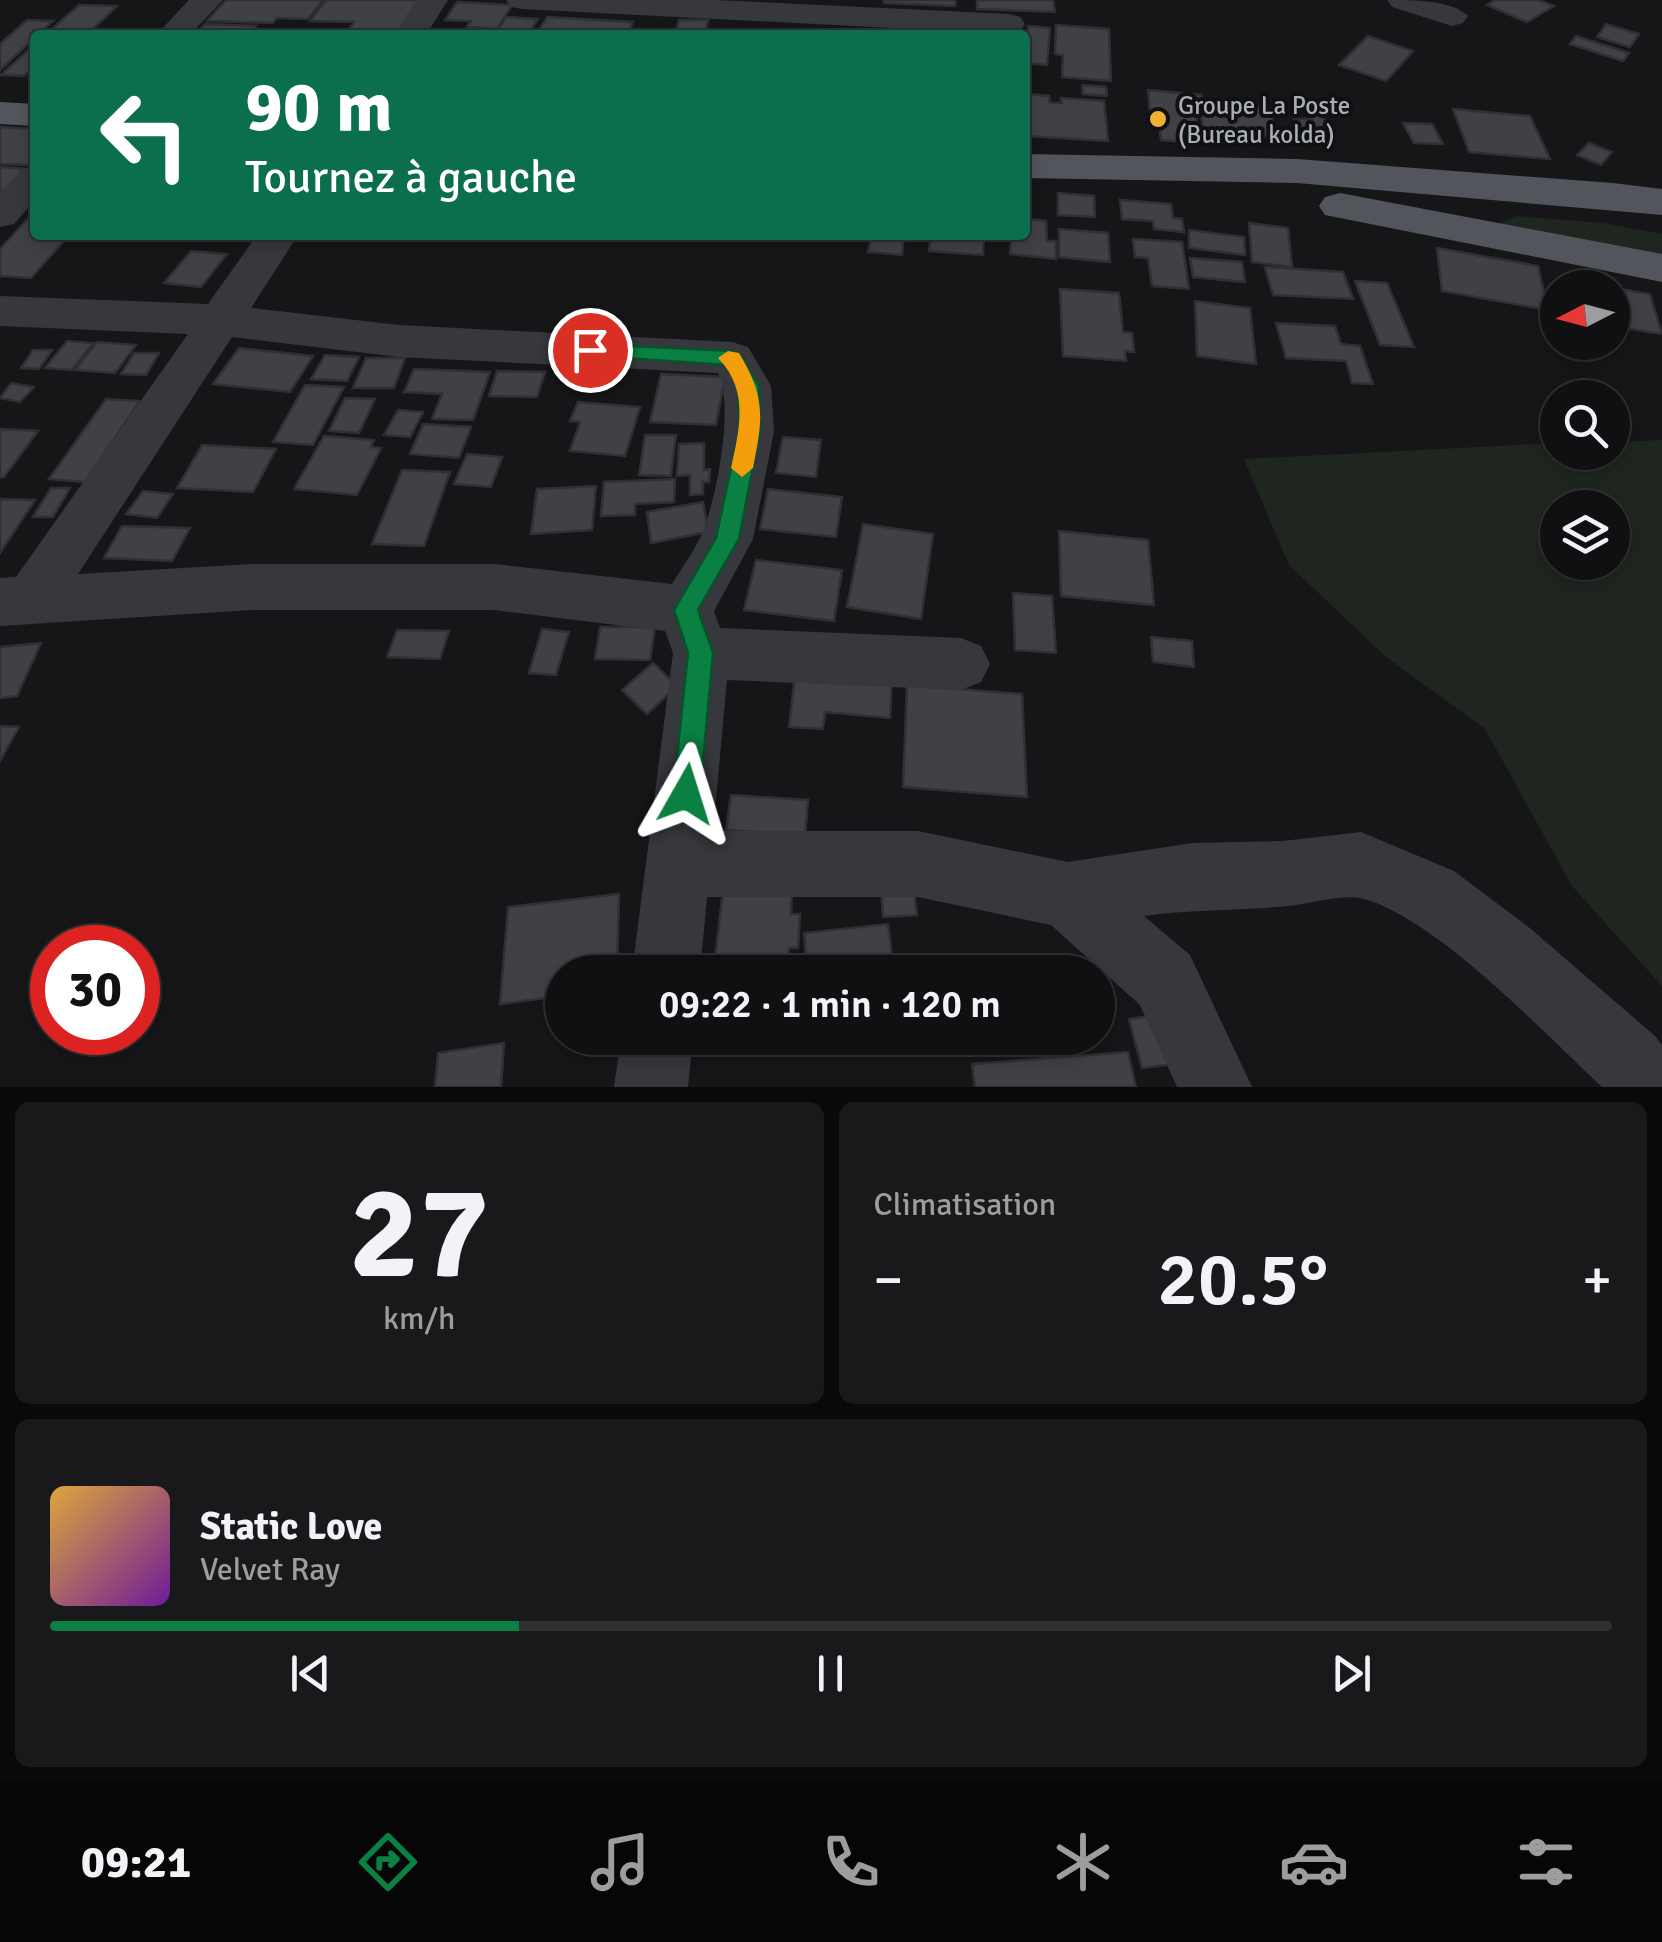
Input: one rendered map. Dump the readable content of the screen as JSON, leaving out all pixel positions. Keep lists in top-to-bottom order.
{
  "places": ["Groupe La Poste (Bureau kolda)"],
  "north": "left",
  "page": {
    "turn": ["90 m", "Tournez à gauche"],
    "limit": "30",
    "trip": "09:22 · 1 min · 120 m",
    "tile": [
      ["27", "km/h"],
      "Climatisation"
    ],
    "heat": ["−", "20.5°", "+"],
    "song": ["Static Love", "Velvet Ray"],
    "tabs": "09:21"
  }
}
